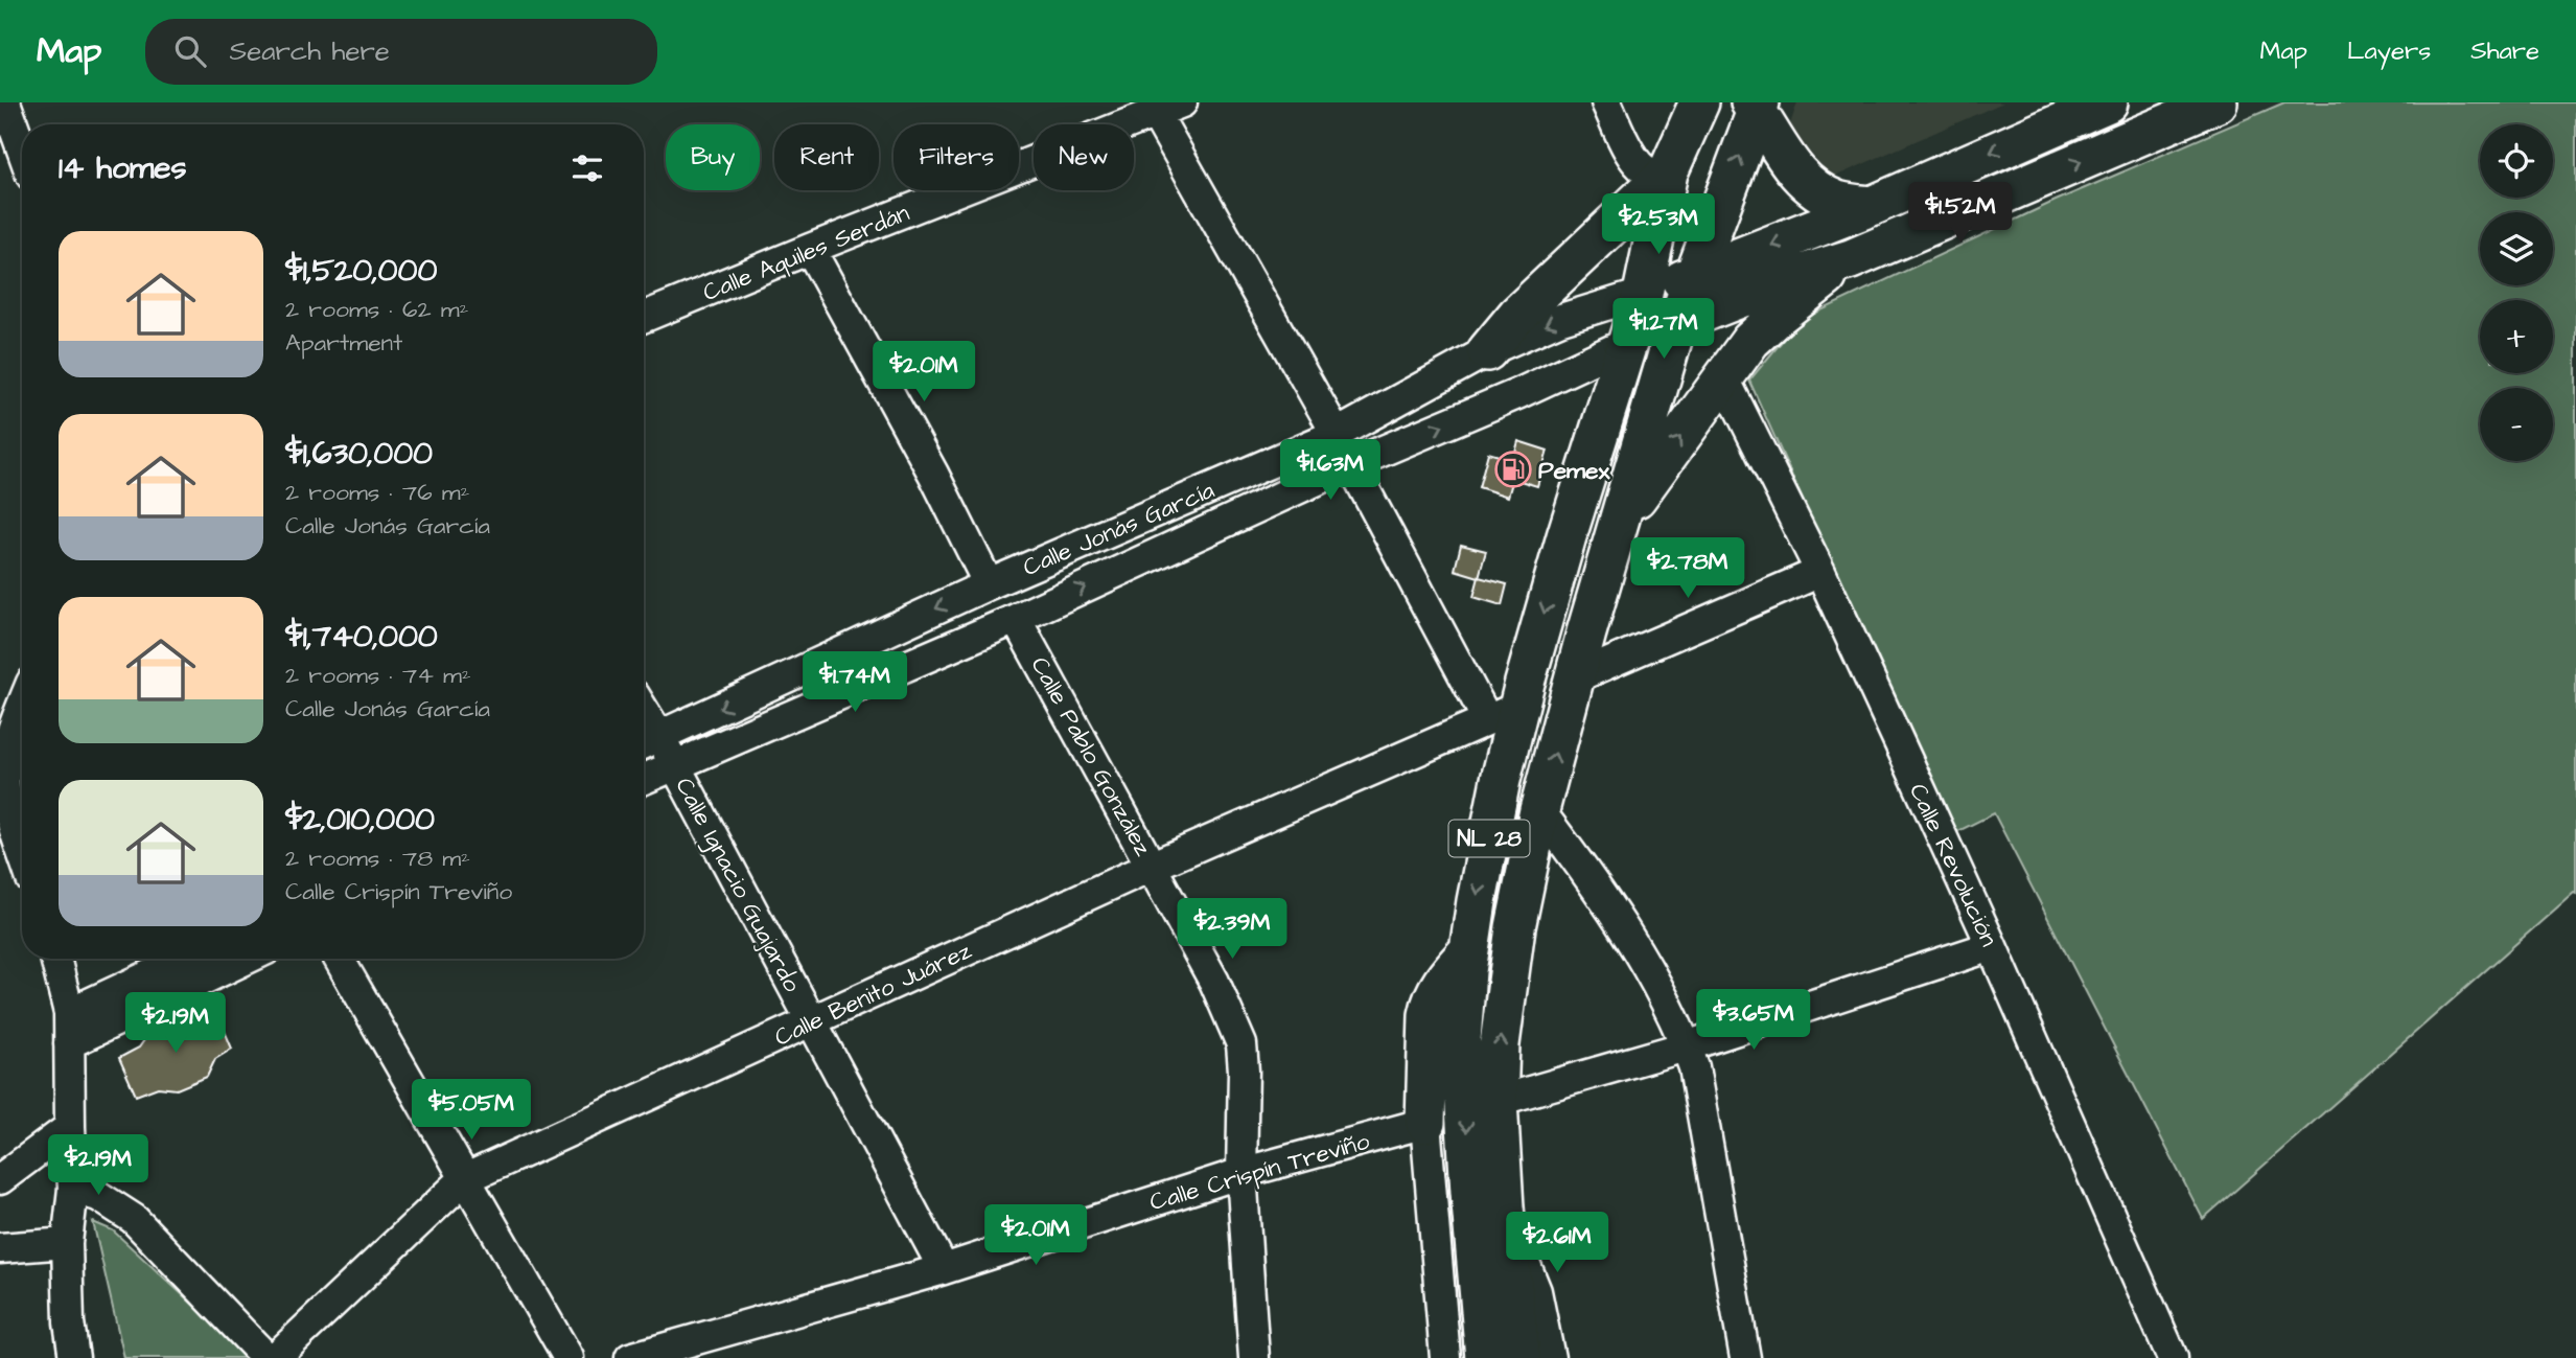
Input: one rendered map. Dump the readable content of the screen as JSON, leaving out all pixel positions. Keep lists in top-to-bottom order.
{
  "streets": {
    "main road": ["NL 28"],
    "street": [
      "Calle Aquiles Serdán",
      "Calle Jonás García",
      "Calle Pablo González",
      "Calle Revolución",
      "Calle Ignacio Guajardo",
      "Calle Benito Juárez",
      "Calle Crispín Treviño"
    ]
  },
  "crossings": [
    ["Calle Jonás García", "Calle Pablo González"],
    ["Calle Jonás García", "NL 28"],
    ["Calle Jonás García", "Calle Ignacio Guajardo"],
    ["Calle Pablo González", "Calle Benito Juárez"],
    ["Calle Pablo González", "Calle Crispín Treviño"],
    ["NL 28", "Calle Benito Juárez"],
    ["Calle Ignacio Guajardo", "Calle Benito Juárez"],
    ["Calle Ignacio Guajardo", "Calle Crispín Treviño"]
  ],
  "places": {
    "fuel station": ["Pemex"]
  },
  "page": {
    "header": "Map",
    "search": "Search here",
    "nav": ["Map", "Layers", "Share"],
    "map_buttons": ["+", "−"],
    "chip": [
      "Buy",
      "Rent",
      "Filters",
      "New"
    ],
    "heading": "14 homes",
    "price": [
      "$1.52M",
      "$2.53M",
      "$1.27M",
      "$2.01M",
      "$1.63M",
      "$2.78M",
      "$1.74M",
      "$2.39M",
      "$3.65M",
      "$2.19M",
      "$5.05M",
      "$2.19M",
      "$2.01M",
      "$2.61M"
    ],
    "list": [
      {
        "name": "$1,520,000",
        "note": "2 rooms · 62 m² · Apartment"
      },
      {
        "name": "$1,630,000",
        "note": "2 rooms · 76 m² · Calle Jonás García"
      },
      {
        "name": "$1,740,000",
        "note": "2 rooms · 74 m² · Calle Jonás García"
      },
      {
        "name": "$2,010,000",
        "note": "2 rooms · 78 m² · Calle Crispín Treviño"
      }
    ]
  }
}
